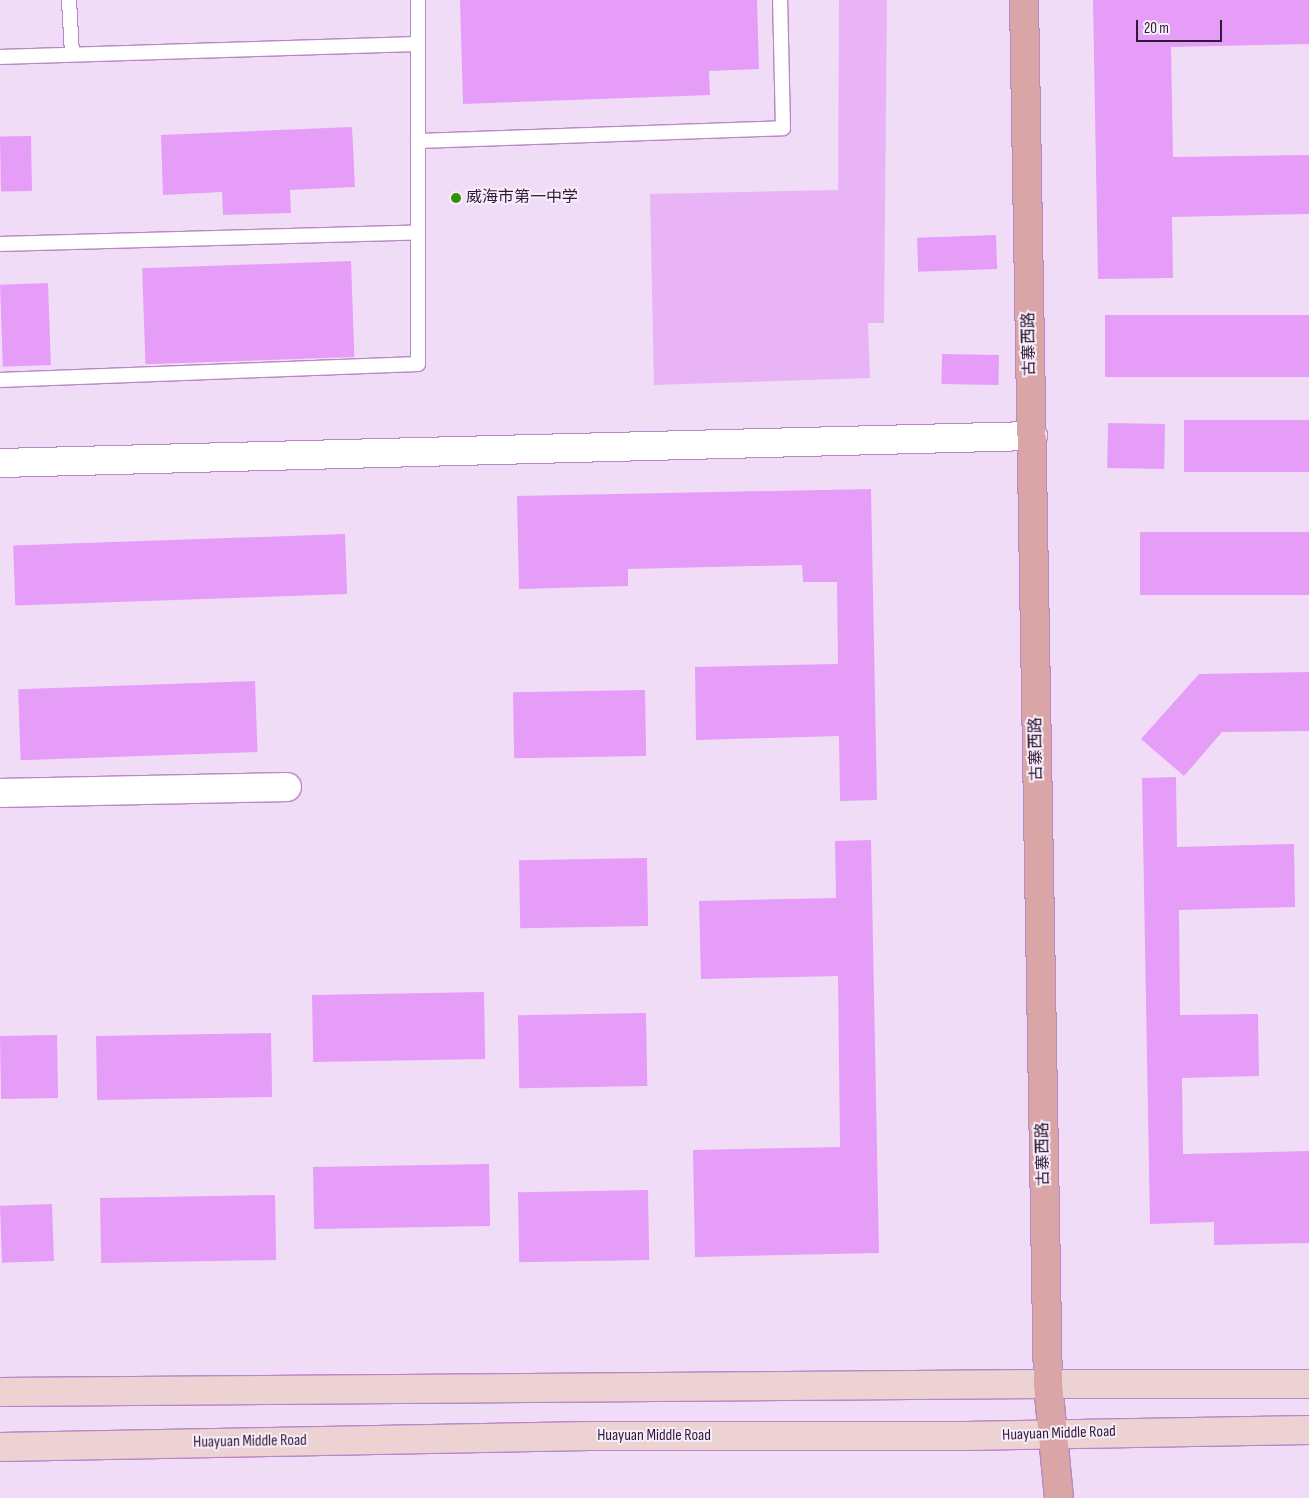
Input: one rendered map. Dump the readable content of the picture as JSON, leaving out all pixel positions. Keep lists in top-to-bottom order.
{
  "streets": {
    "main road": ["古寨西路", "Huayuan Middle Road"]
  },
  "crossings": [
    ["古寨西路", "Huayuan Middle Road"]
  ],
  "places": ["威海市第一中学"],
  "scale_bar": "20 m"
}
